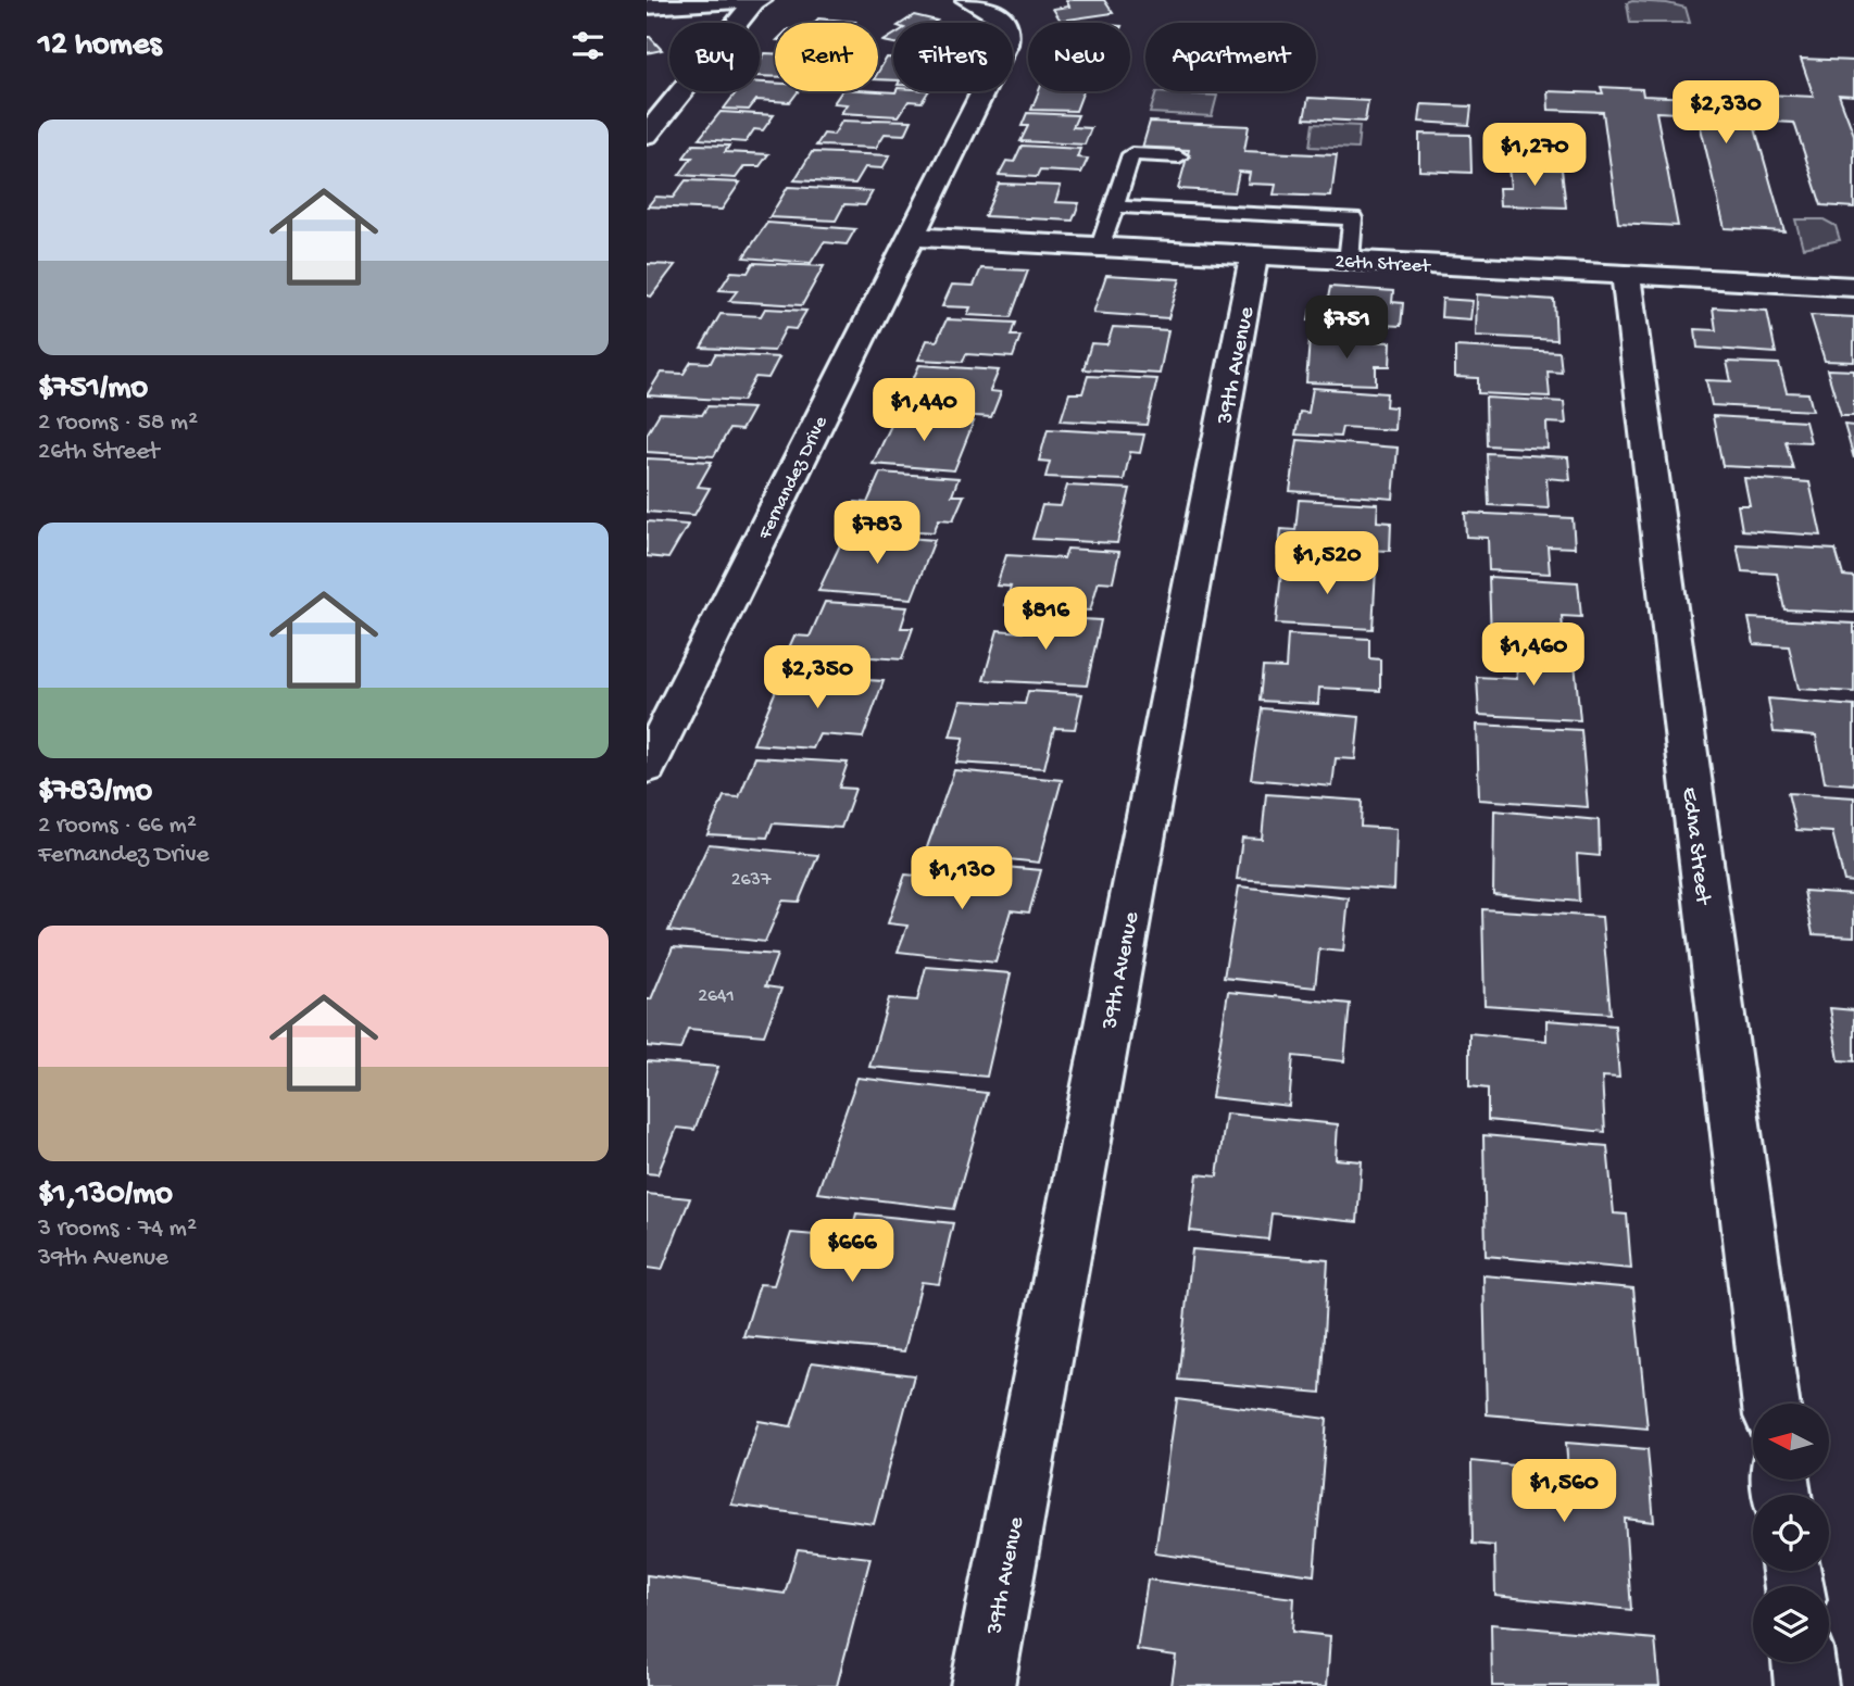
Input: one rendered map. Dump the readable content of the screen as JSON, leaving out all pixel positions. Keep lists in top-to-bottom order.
{
  "streets": {
    "street": [
      "26th Street",
      "39th Avenue",
      "Fernandez Drive",
      "Edna Street"
    ]
  },
  "crossings": [
    ["26th Street", "39th Avenue"],
    ["26th Street", "Fernandez Drive"],
    ["26th Street", "Edna Street"]
  ],
  "house_numbers": ["2637", "2641"],
  "north": "left",
  "page": {
    "heading": "12 homes",
    "chip": [
      "Buy",
      "Rent",
      "Filters",
      "New",
      "Apartment"
    ],
    "price": [
      "$2,330",
      "$1,270",
      "$751",
      "$1,440",
      "$783",
      "$1,520",
      "$816",
      "$1,460",
      "$2,350",
      "$1,130",
      "$666",
      "$1,560"
    ],
    "list": [
      {
        "name": "$751/mo",
        "note": "2 rooms · 58 m² · 26th Street"
      },
      {
        "name": "$783/mo",
        "note": "2 rooms · 66 m² · Fernandez Drive"
      },
      {
        "name": "$1,130/mo",
        "note": "3 rooms · 74 m² · 39th Avenue"
      }
    ]
  }
}
